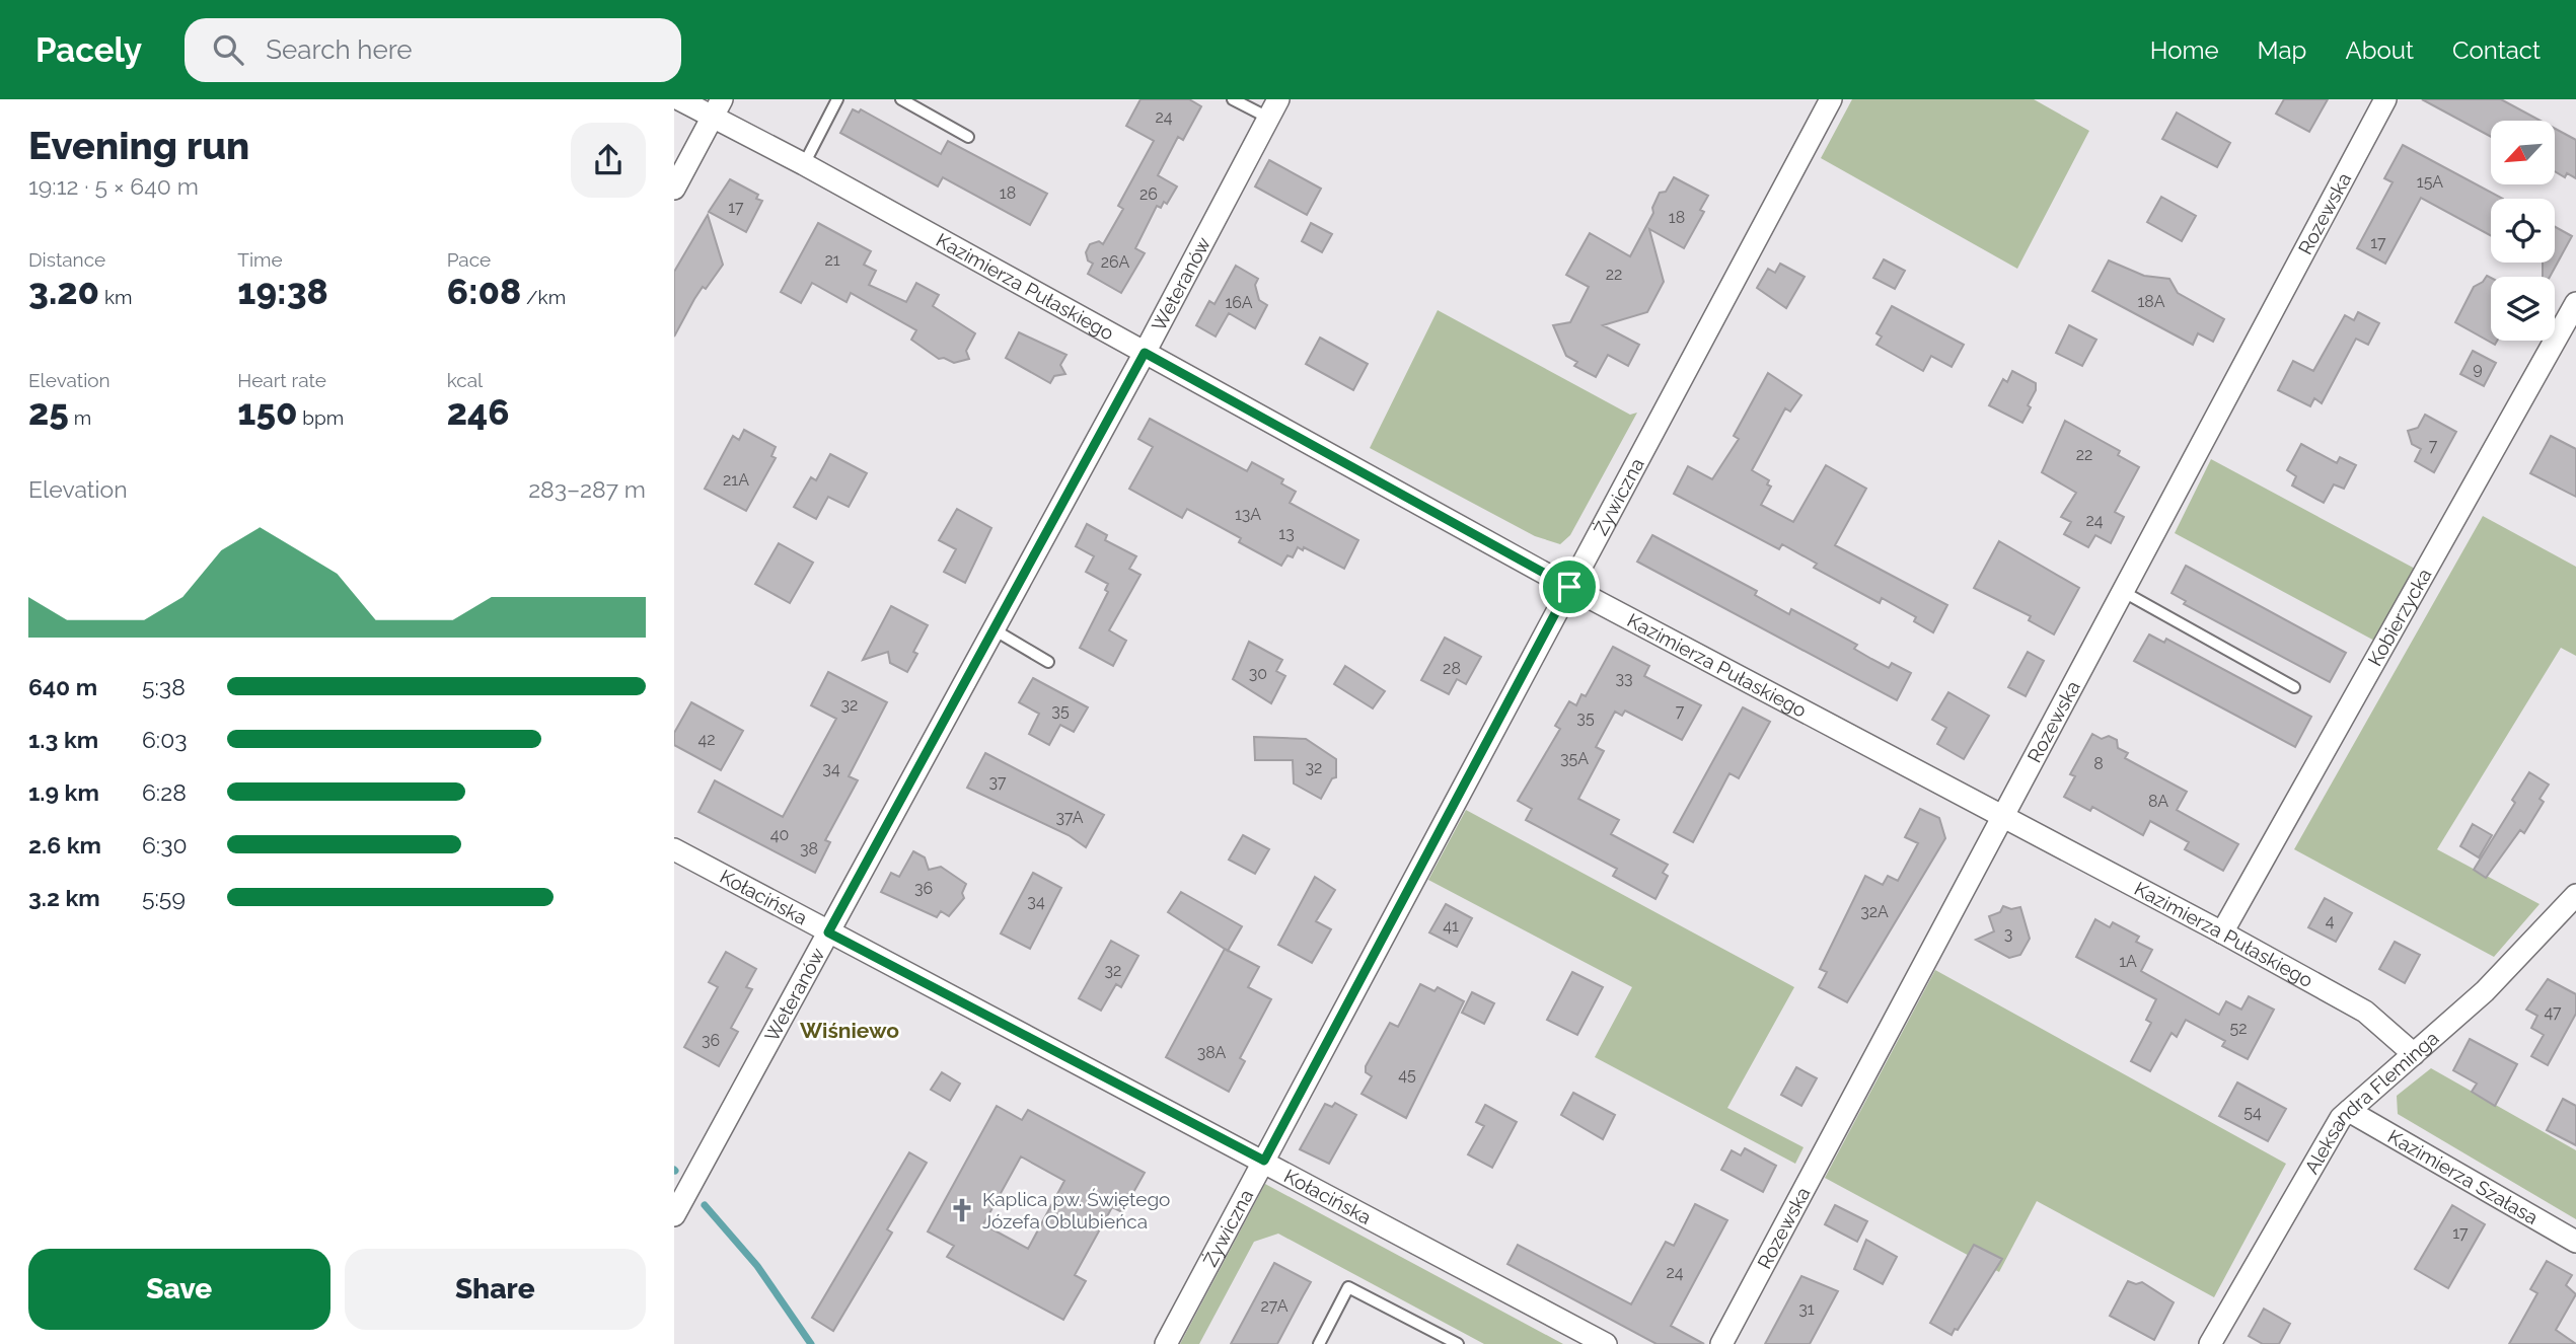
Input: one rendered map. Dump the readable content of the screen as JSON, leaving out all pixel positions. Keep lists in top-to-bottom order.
{
  "streets": {
    "street": [
      "Rozewska",
      "Weteranów",
      "Kazimierza Pułaskiego",
      "Żywiczna",
      "Kobierzycka",
      "Kołacińska",
      "Aleksandra Fleminga",
      "Kazimierza Szałasa"
    ]
  },
  "crossings": [
    ["Rozewska", "Kazimierza Pułaskiego"],
    ["Weteranów", "Kazimierza Pułaskiego"],
    ["Weteranów", "Kołacińska"],
    ["Kazimierza Pułaskiego", "Żywiczna"],
    ["Kazimierza Pułaskiego", "Kobierzycka"],
    ["Kazimierza Pułaskiego", "Aleksandra Fleminga"],
    ["Żywiczna", "Kołacińska"],
    ["Aleksandra Fleminga", "Kazimierza Szałasa"]
  ],
  "districts": ["Wiśniewo"],
  "places": {
    "church": ["Kaplica pw. Świętego Józefa Oblubieńca"]
  },
  "house_numbers": [
    "24",
    "15A",
    "18",
    "26",
    "17",
    "18",
    "17",
    "21",
    "26A",
    "22",
    "18A",
    "16A",
    "9",
    "7",
    "22",
    "21A",
    "13A",
    "24",
    "13",
    "28",
    "30",
    "33",
    "32",
    "35",
    "7",
    "35",
    "42",
    "35A",
    "8",
    "32",
    "34",
    "37",
    "8A",
    "37A",
    "40",
    "38",
    "36",
    "34",
    "32A",
    "4",
    "41",
    "3",
    "1A",
    "32",
    "47",
    "52",
    "36",
    "38A",
    "45",
    "54",
    "17",
    "24",
    "27A",
    "31"
  ],
  "north": "bottom left",
  "page": {
    "header": "Pacely",
    "search": "Search here",
    "nav": [
      "Home",
      "Map",
      "About",
      "Contact"
    ],
    "heading": ["Evening run", "19:12 · 5 × 640 m"],
    "stats": [
      ["Distance", "3.20 km"],
      ["Time", "19:38"],
      ["Pace", "6:08 /km"],
      ["Elevation", "25 m"],
      ["Heart rate", "150 bpm"],
      ["kcal", "246"]
    ],
    "chart": ["Elevation", "283–287 m"],
    "list": [
      {
        "name": "640 m",
        "note": "5:38"
      },
      {
        "name": "1.3 km",
        "note": "6:03"
      },
      {
        "name": "1.9 km",
        "note": "6:28"
      },
      {
        "name": "2.6 km",
        "note": "6:30"
      },
      {
        "name": "3.2 km",
        "note": "5:59"
      }
    ],
    "buttons": ["Save", "Share"]
  }
}
